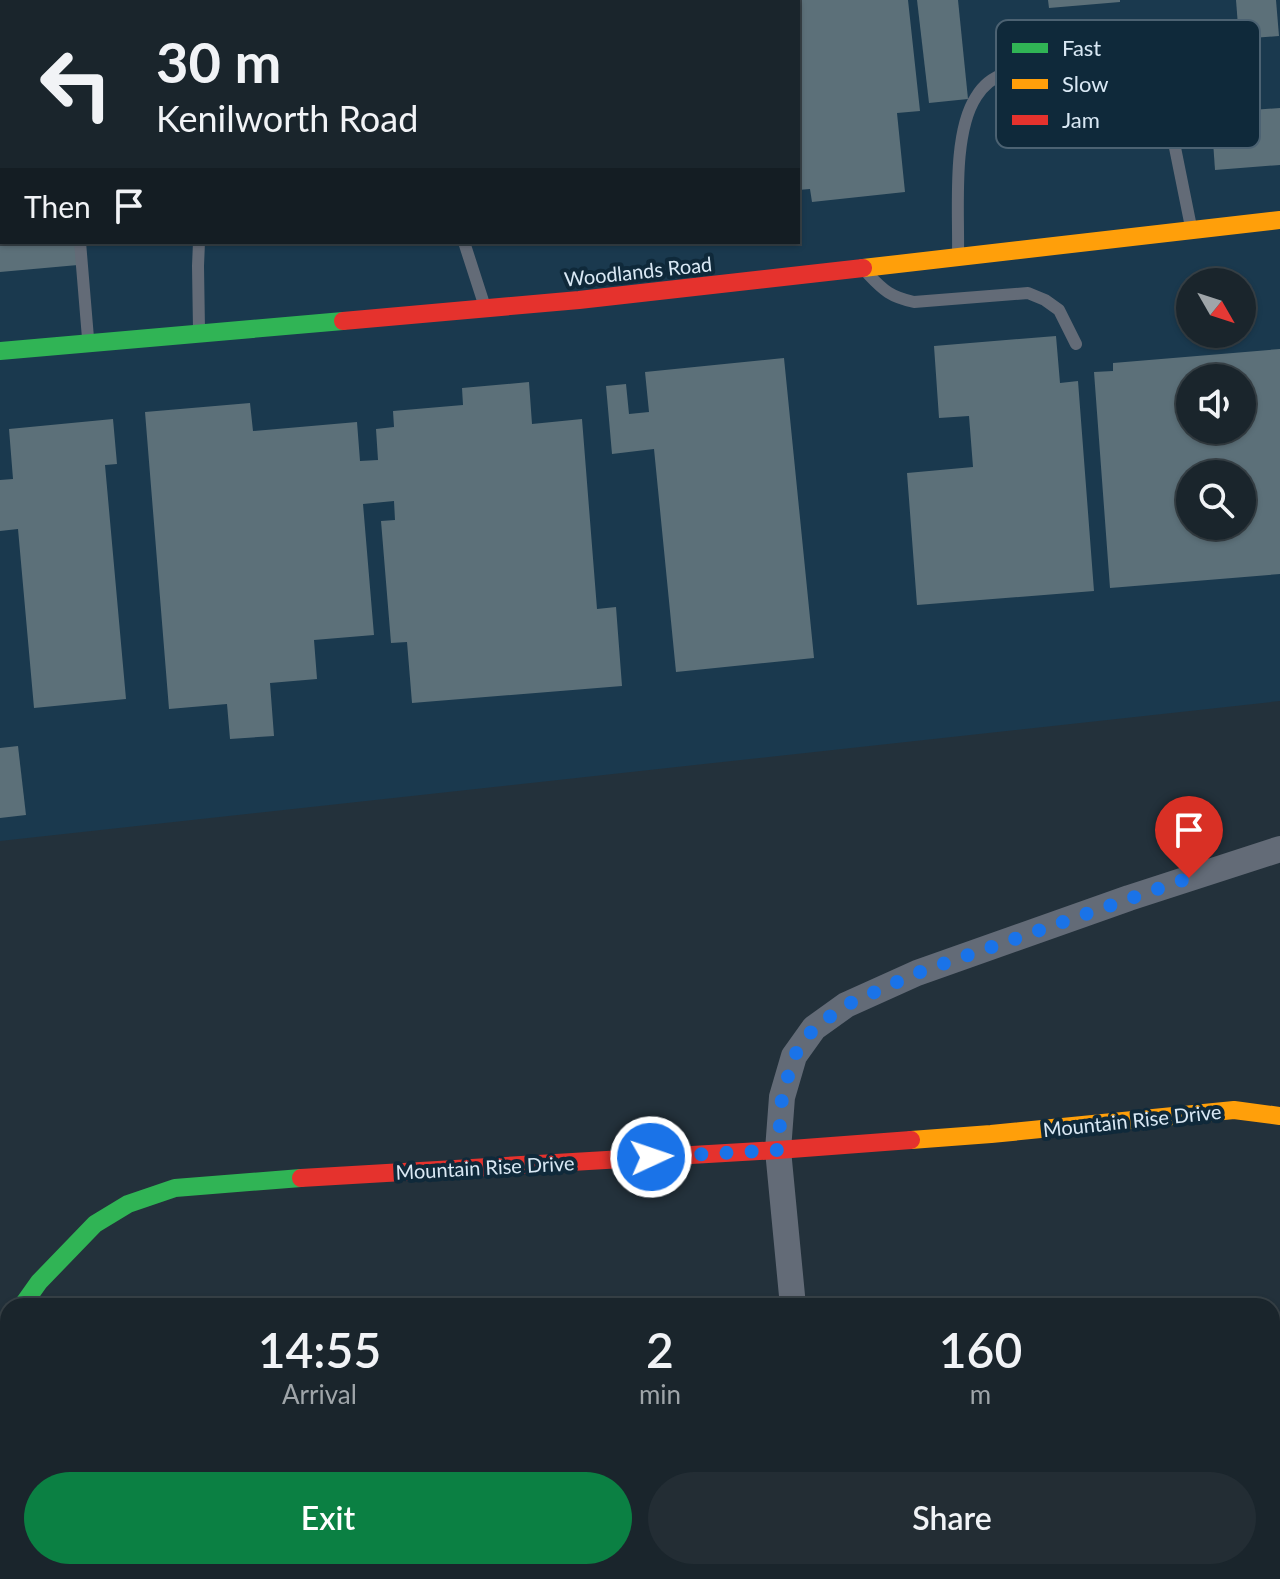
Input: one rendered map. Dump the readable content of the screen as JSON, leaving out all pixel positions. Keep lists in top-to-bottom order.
{
  "streets": {
    "street": ["Woodlands Road", "Mountain Rise Drive"]
  },
  "legend": ["Fast", "Slow", "Jam"],
  "north": "bottom right",
  "page": {
    "turn": ["30 m", "Kenilworth Road"],
    "then": "Then",
    "eta": [
      "14:55",
      "Arrival",
      "2",
      "min",
      "160",
      "m"
    ],
    "buttons": ["Exit", "Share"]
  }
}
